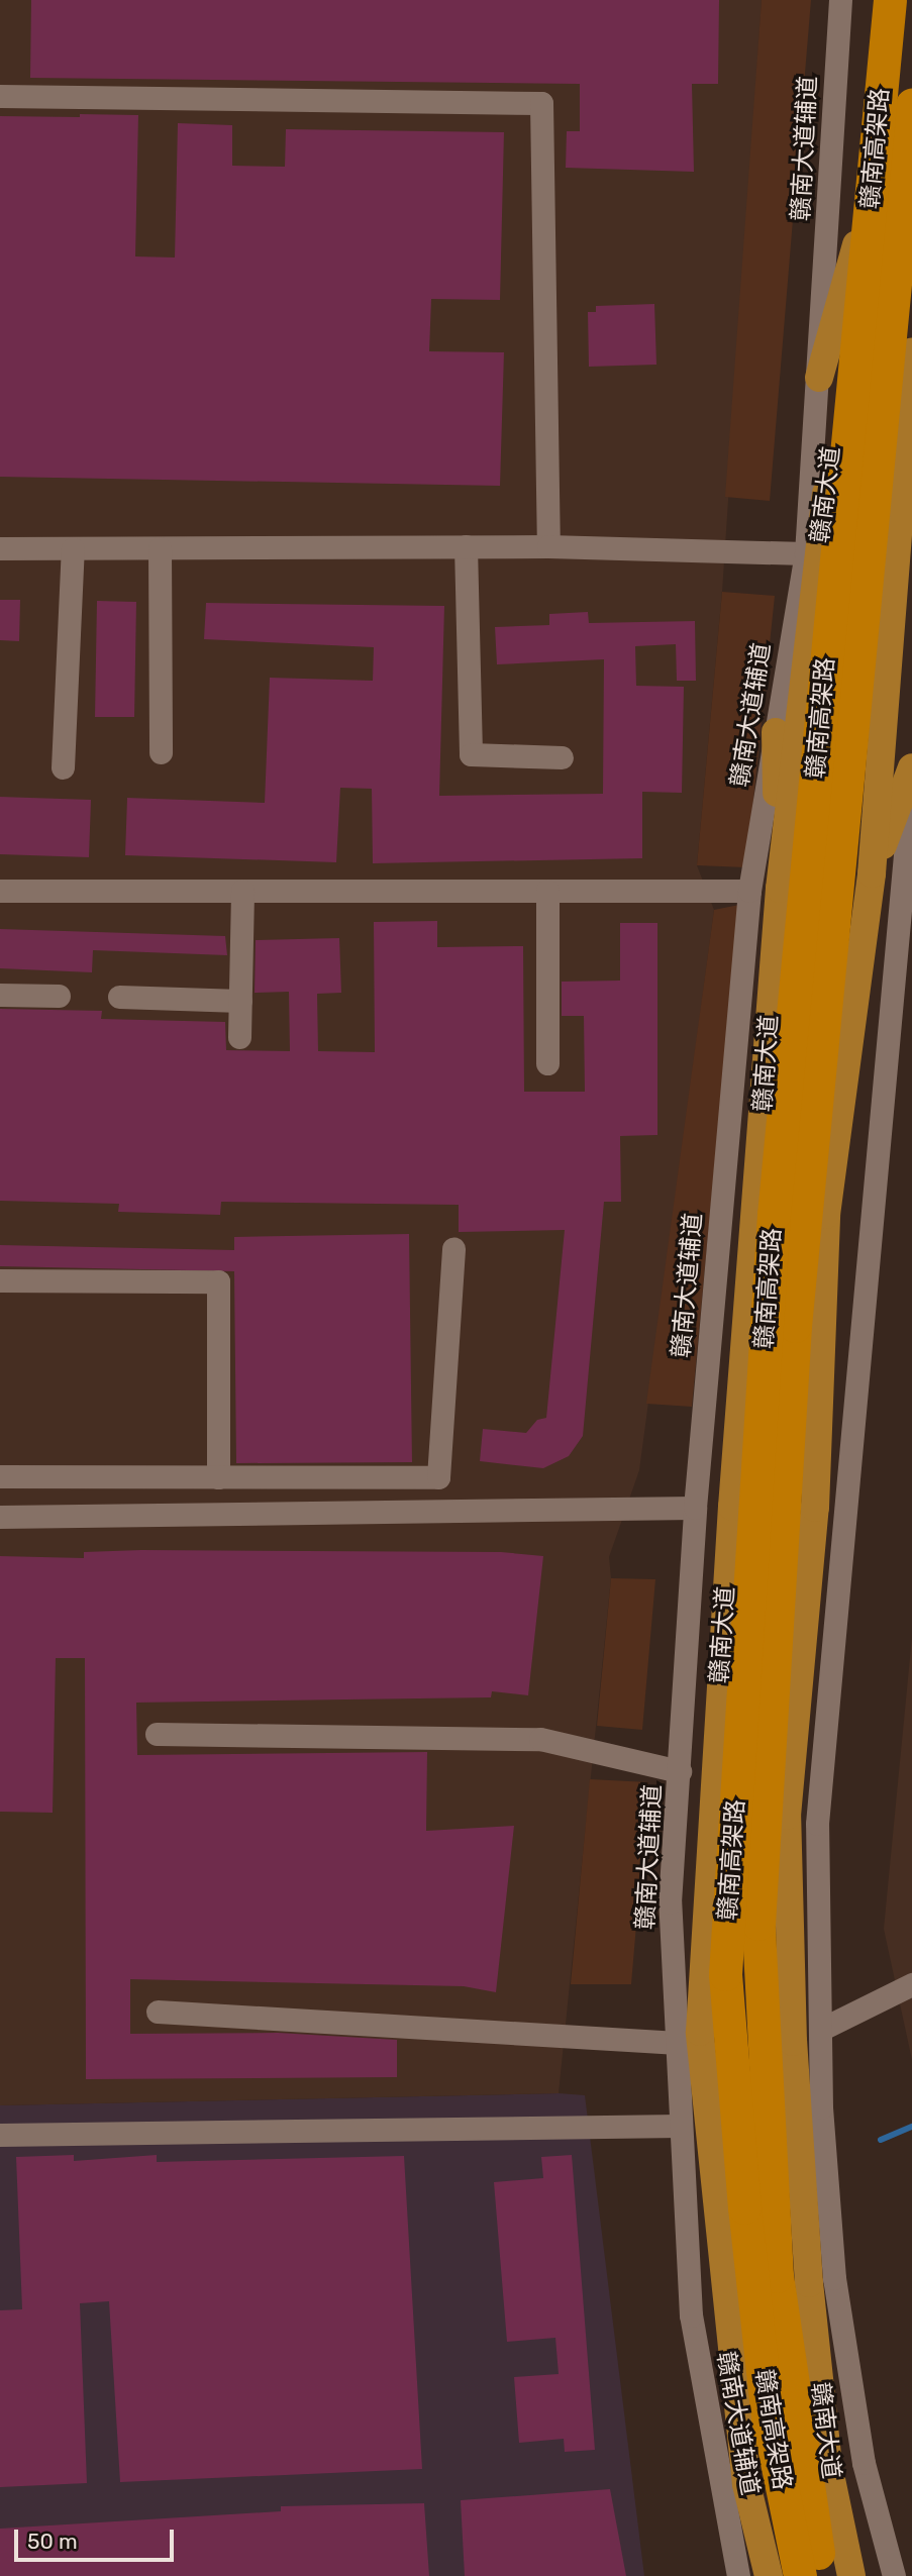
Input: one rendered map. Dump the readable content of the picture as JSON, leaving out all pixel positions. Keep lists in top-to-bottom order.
{
  "streets": {
    "highway": ["赣南高架路"],
    "main road": ["赣南大道"],
    "street": ["赣南大道辅道"]
  },
  "scale_bar": "50 m"
}
